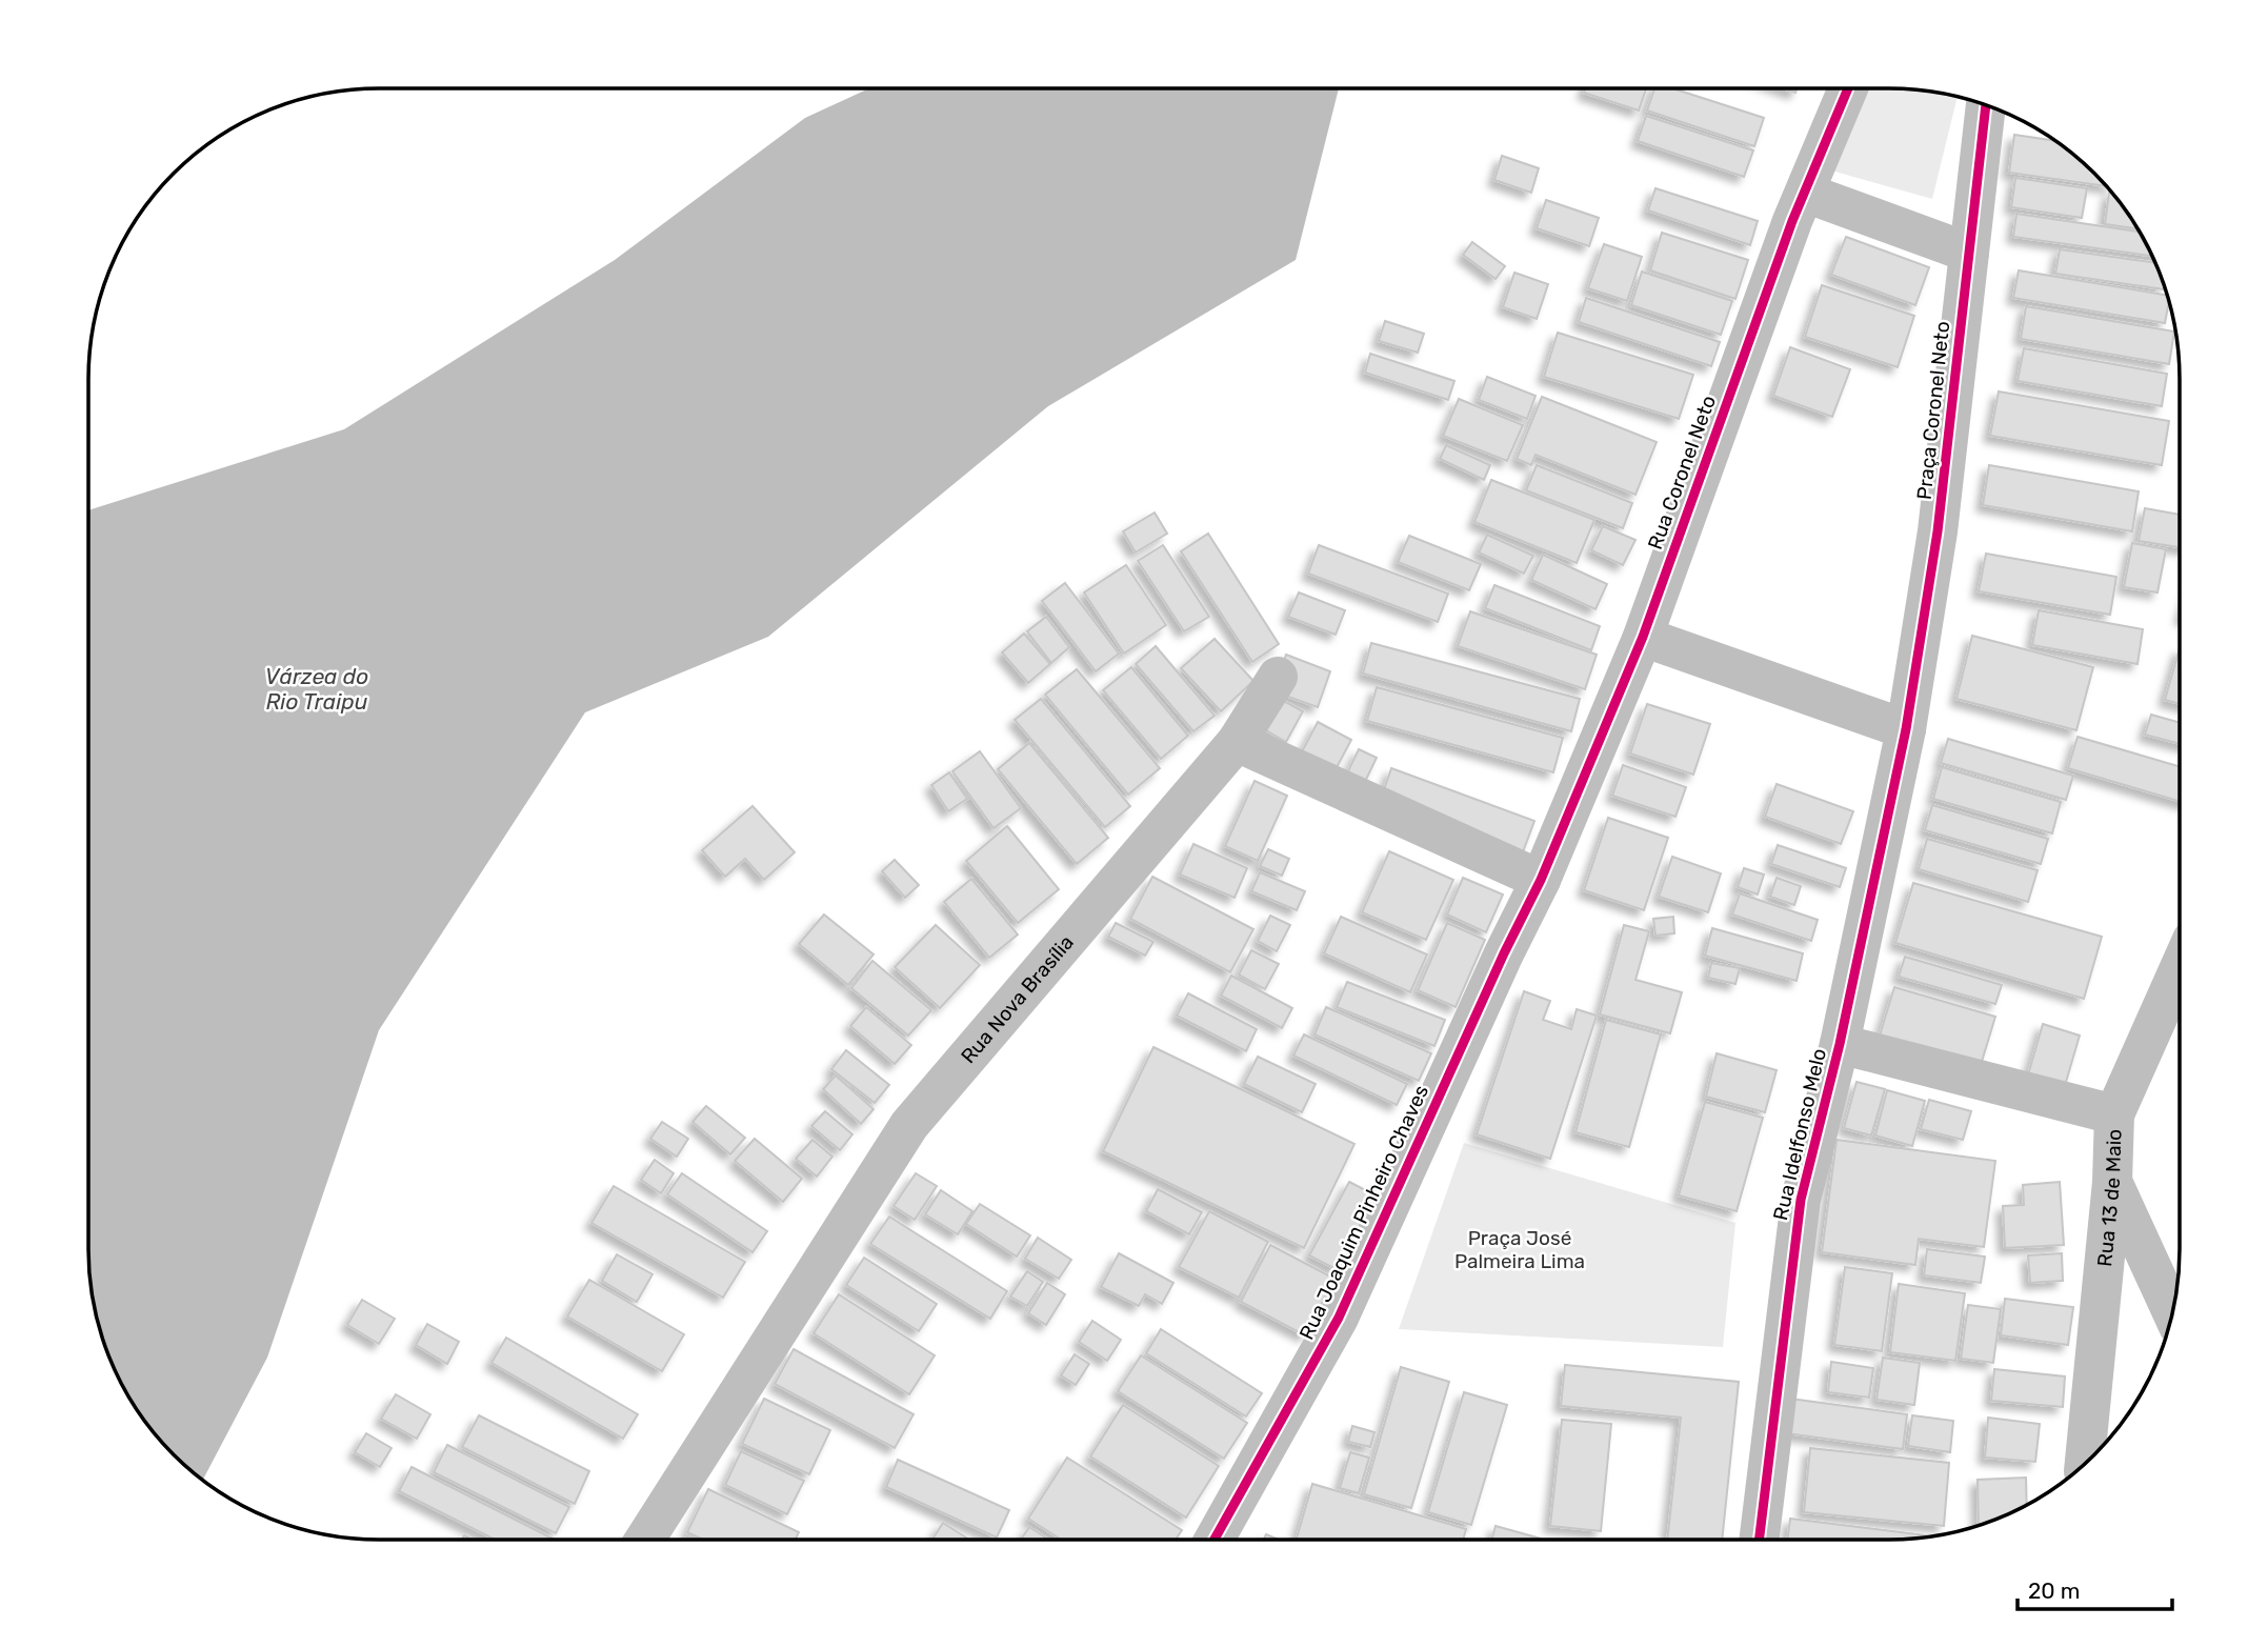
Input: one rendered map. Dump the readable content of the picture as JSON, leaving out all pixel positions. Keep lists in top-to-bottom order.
{
  "streets": {
    "street": [
      "Praça Coronel Neto",
      "Rua Coronel Neto",
      "Rua Nova Brasília",
      "Rua Idelfonso Melo",
      "Rua 13 de Maio",
      "Rua Joaquim Pinheiro Chaves"
    ]
  },
  "crossings": [
    ["Praça Coronel Neto", "Rua Idelfonso Melo"],
    ["Rua Coronel Neto", "Rua Joaquim Pinheiro Chaves"]
  ],
  "water": ["Várzea do Rio Traipu"],
  "parks": ["Praça José Palmeira Lima"],
  "scale_bar": "20 m"
}
